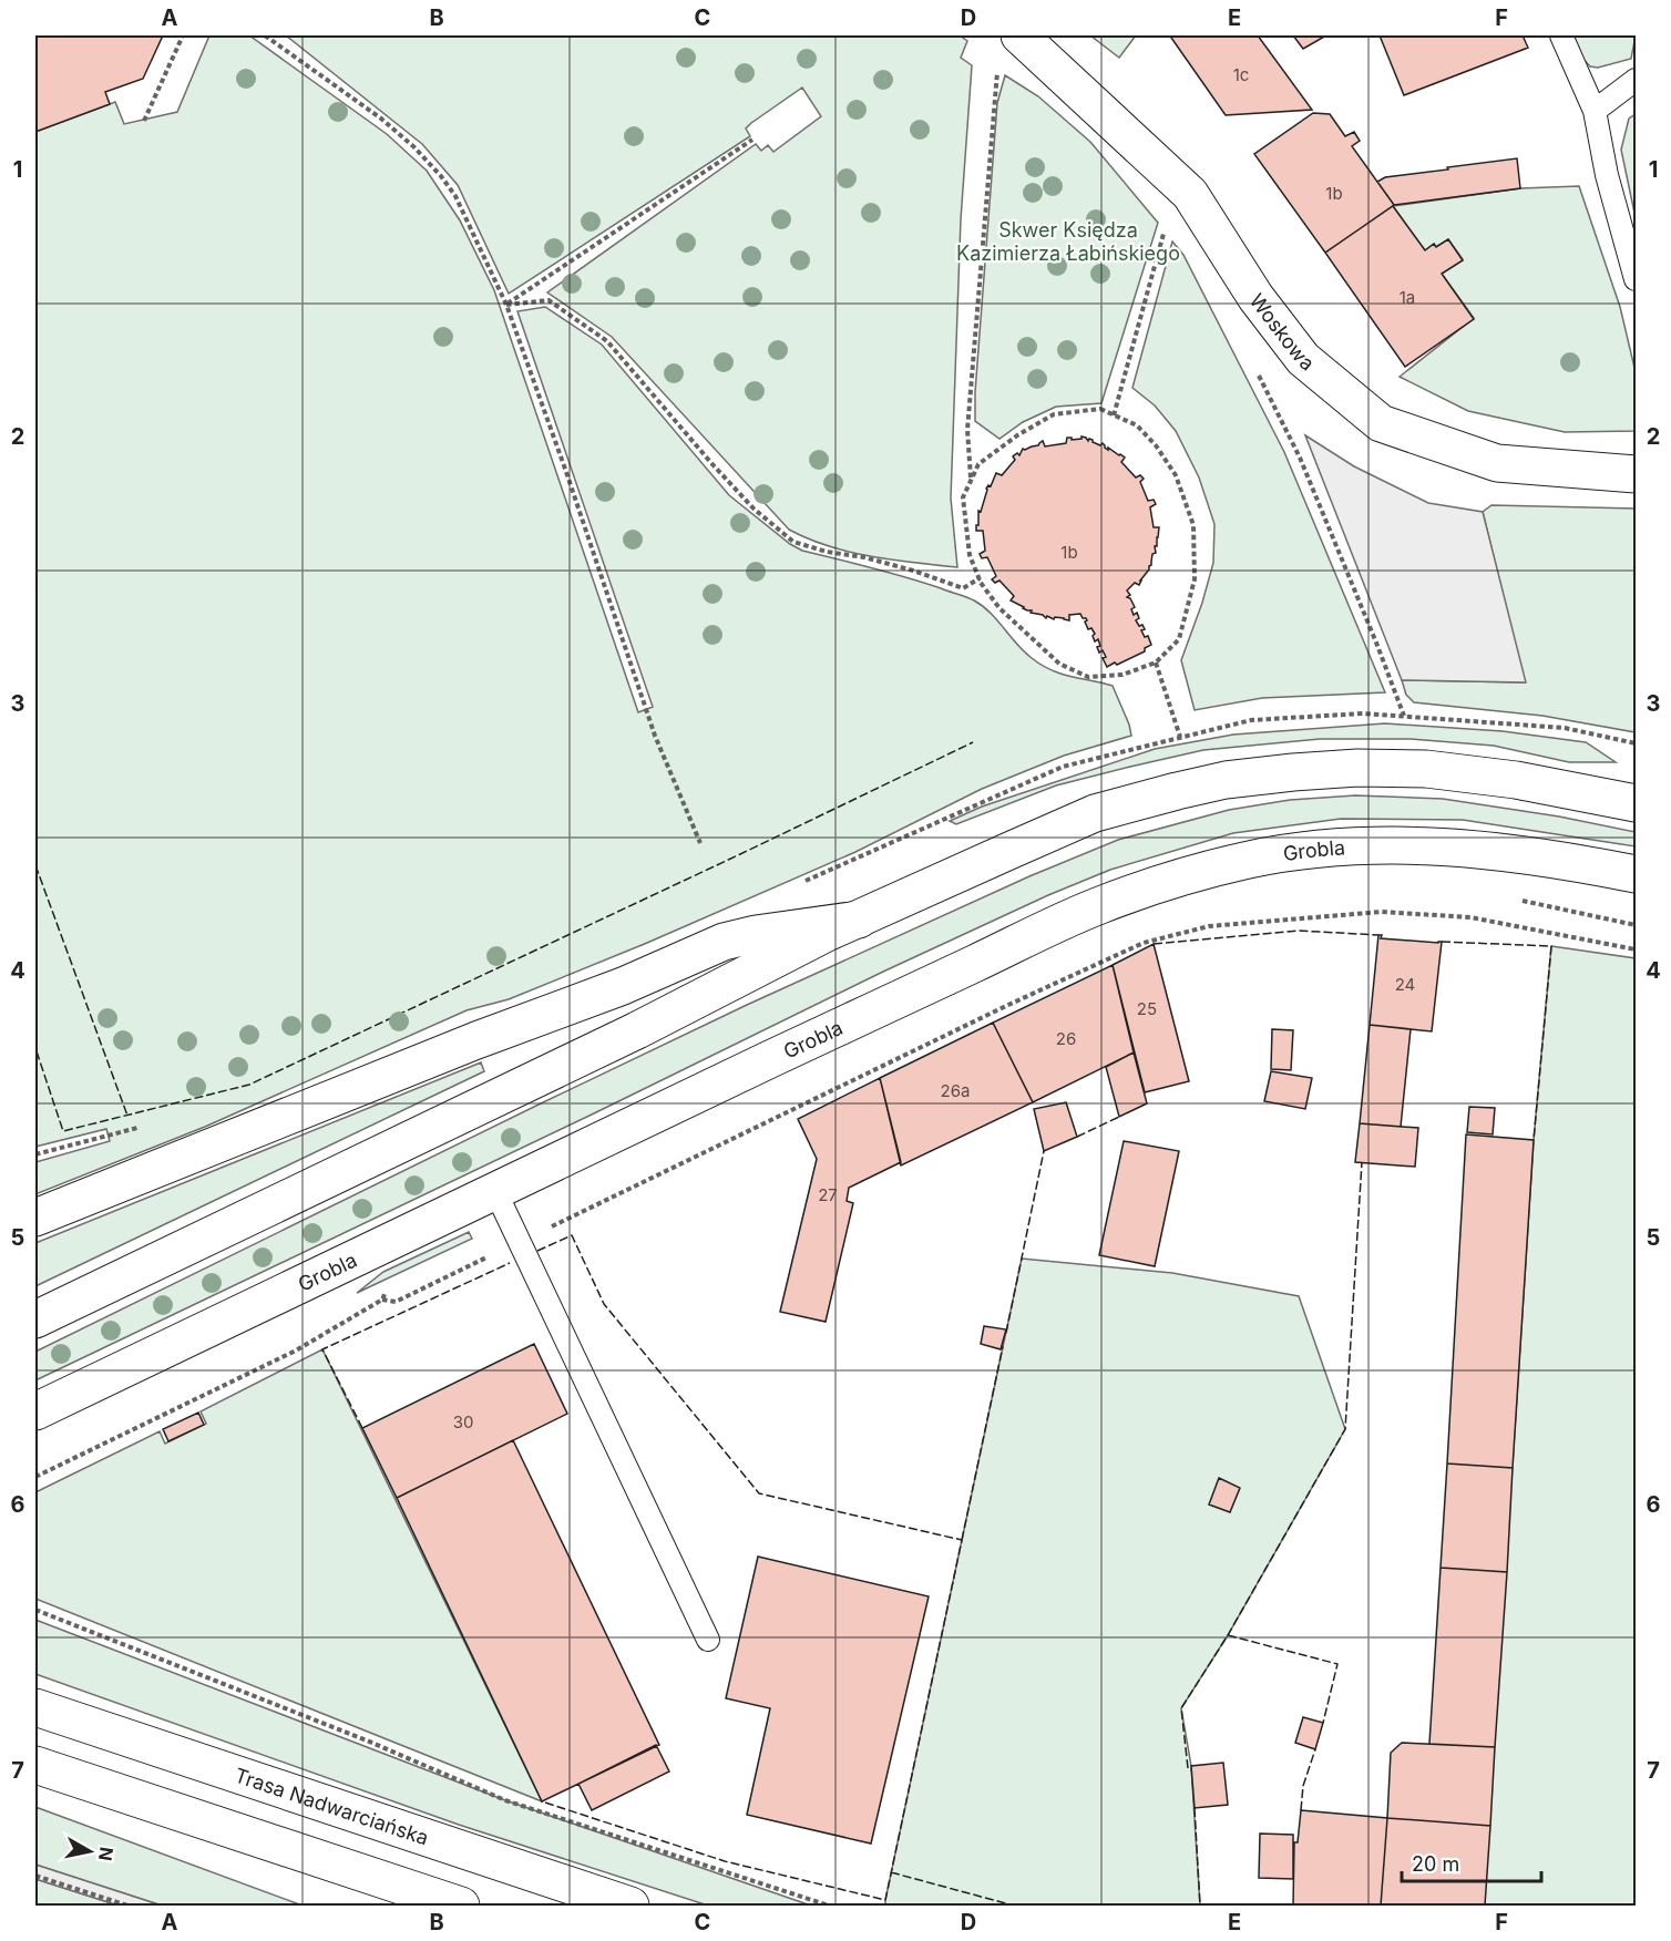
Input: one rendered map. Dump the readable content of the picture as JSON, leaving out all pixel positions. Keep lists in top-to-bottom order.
{
  "streets": {
    "main road": ["Woskowa", "Grobla", "Trasa Nadwarciańska"]
  },
  "parks": ["Skwer Księdza Kazimierza Łabińskiego"],
  "house_numbers": [
    "1c",
    "1b",
    "1a",
    "1b",
    "24",
    "25",
    "26",
    "26a",
    "27",
    "30"
  ],
  "scale_bar": "20 m",
  "north": "right",
  "grid": {
    "columns": [
      "A",
      "B",
      "C",
      "D",
      "E",
      "F"
    ],
    "rows": [
      "1",
      "2",
      "3",
      "4",
      "5",
      "6",
      "7"
    ]
  }
}
